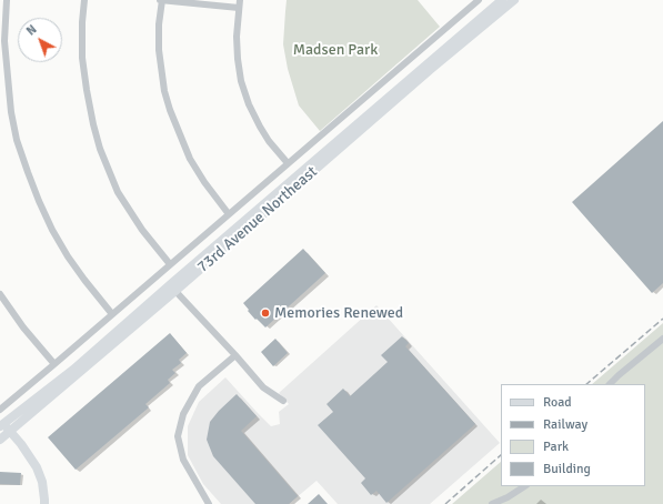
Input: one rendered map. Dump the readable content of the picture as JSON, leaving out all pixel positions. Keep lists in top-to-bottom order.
{
  "streets": {
    "street": ["73rd Avenue Northeast"]
  },
  "parks": ["Madsen Park"],
  "places": ["Memories Renewed"],
  "legend": [
    "Road",
    "Railway",
    "Park",
    "Building"
  ],
  "north": "top left"
}
